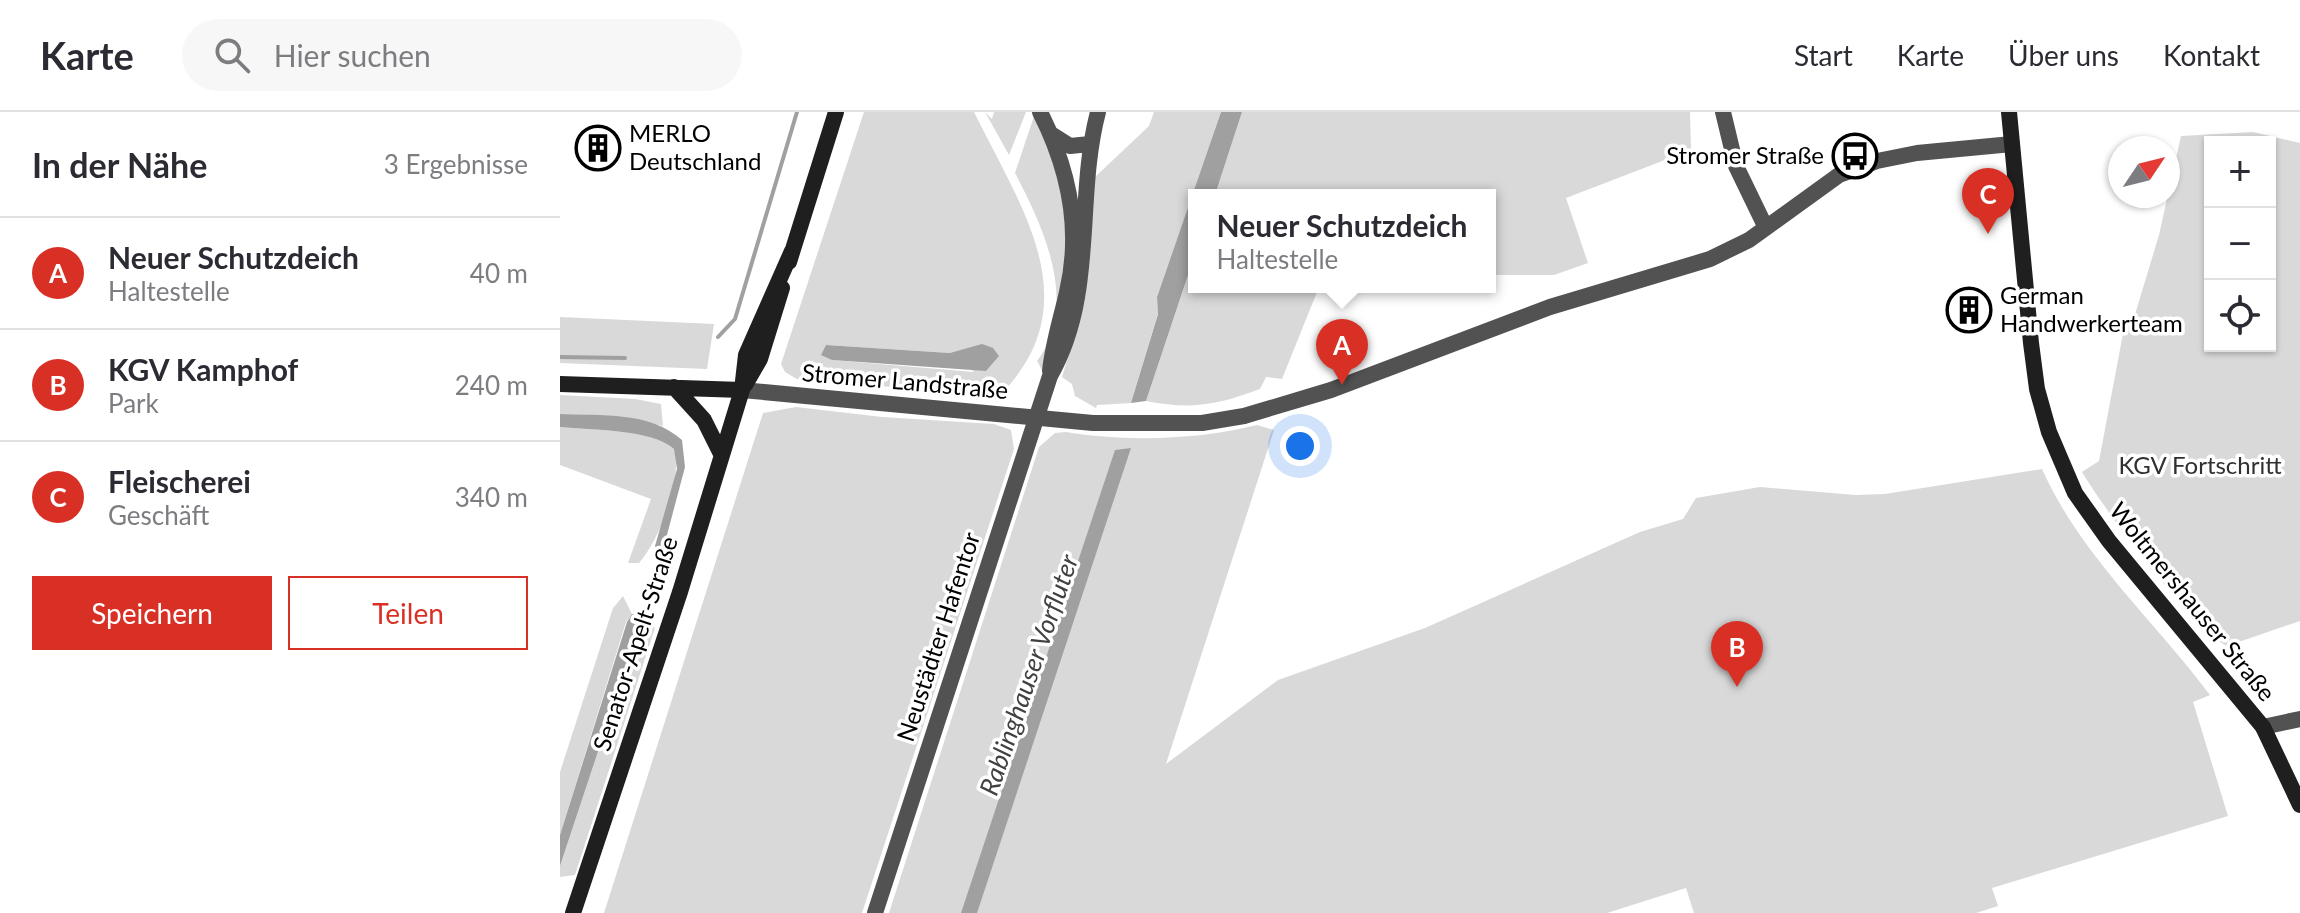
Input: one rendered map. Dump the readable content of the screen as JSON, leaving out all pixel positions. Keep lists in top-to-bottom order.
{
  "streets": {
    "street": [
      "Stromer Landstraße",
      "Woltmershauser Straße",
      "Neustädter Hafentor",
      "Senator-Apelt-Straße"
    ]
  },
  "crossings": [
    ["Stromer Landstraße", "Neustädter Hafentor"],
    ["Stromer Landstraße", "Senator-Apelt-Straße"]
  ],
  "water": ["Rablinghauser Vorfluter"],
  "parks": ["KGV Fortschritt"],
  "places": {
    "building": ["MERLO Deutschland", "German Handwerkerteam"],
    "bus stop": ["Stromer Straße"]
  },
  "north": "top right",
  "page": {
    "header": "Karte",
    "search": "Hier suchen",
    "nav": [
      "Start",
      "Karte",
      "Über uns",
      "Kontakt"
    ],
    "heading": ["In der Nähe", "3 Ergebnisse"],
    "map_buttons": ["+", "−"],
    "pins": ["C", "A", "B"],
    "popup": ["Neuer Schutzdeich", "Haltestelle"],
    "list": [
      {
        "mark": "A",
        "name": "Neuer Schutzdeich",
        "note": "Haltestelle",
        "value": "40 m"
      },
      {
        "mark": "B",
        "name": "KGV Kamphof",
        "note": "Park",
        "value": "240 m"
      },
      {
        "mark": "C",
        "name": "Fleischerei",
        "note": "Geschäft",
        "value": "340 m"
      }
    ],
    "buttons": ["Speichern", "Teilen"]
  }
}
